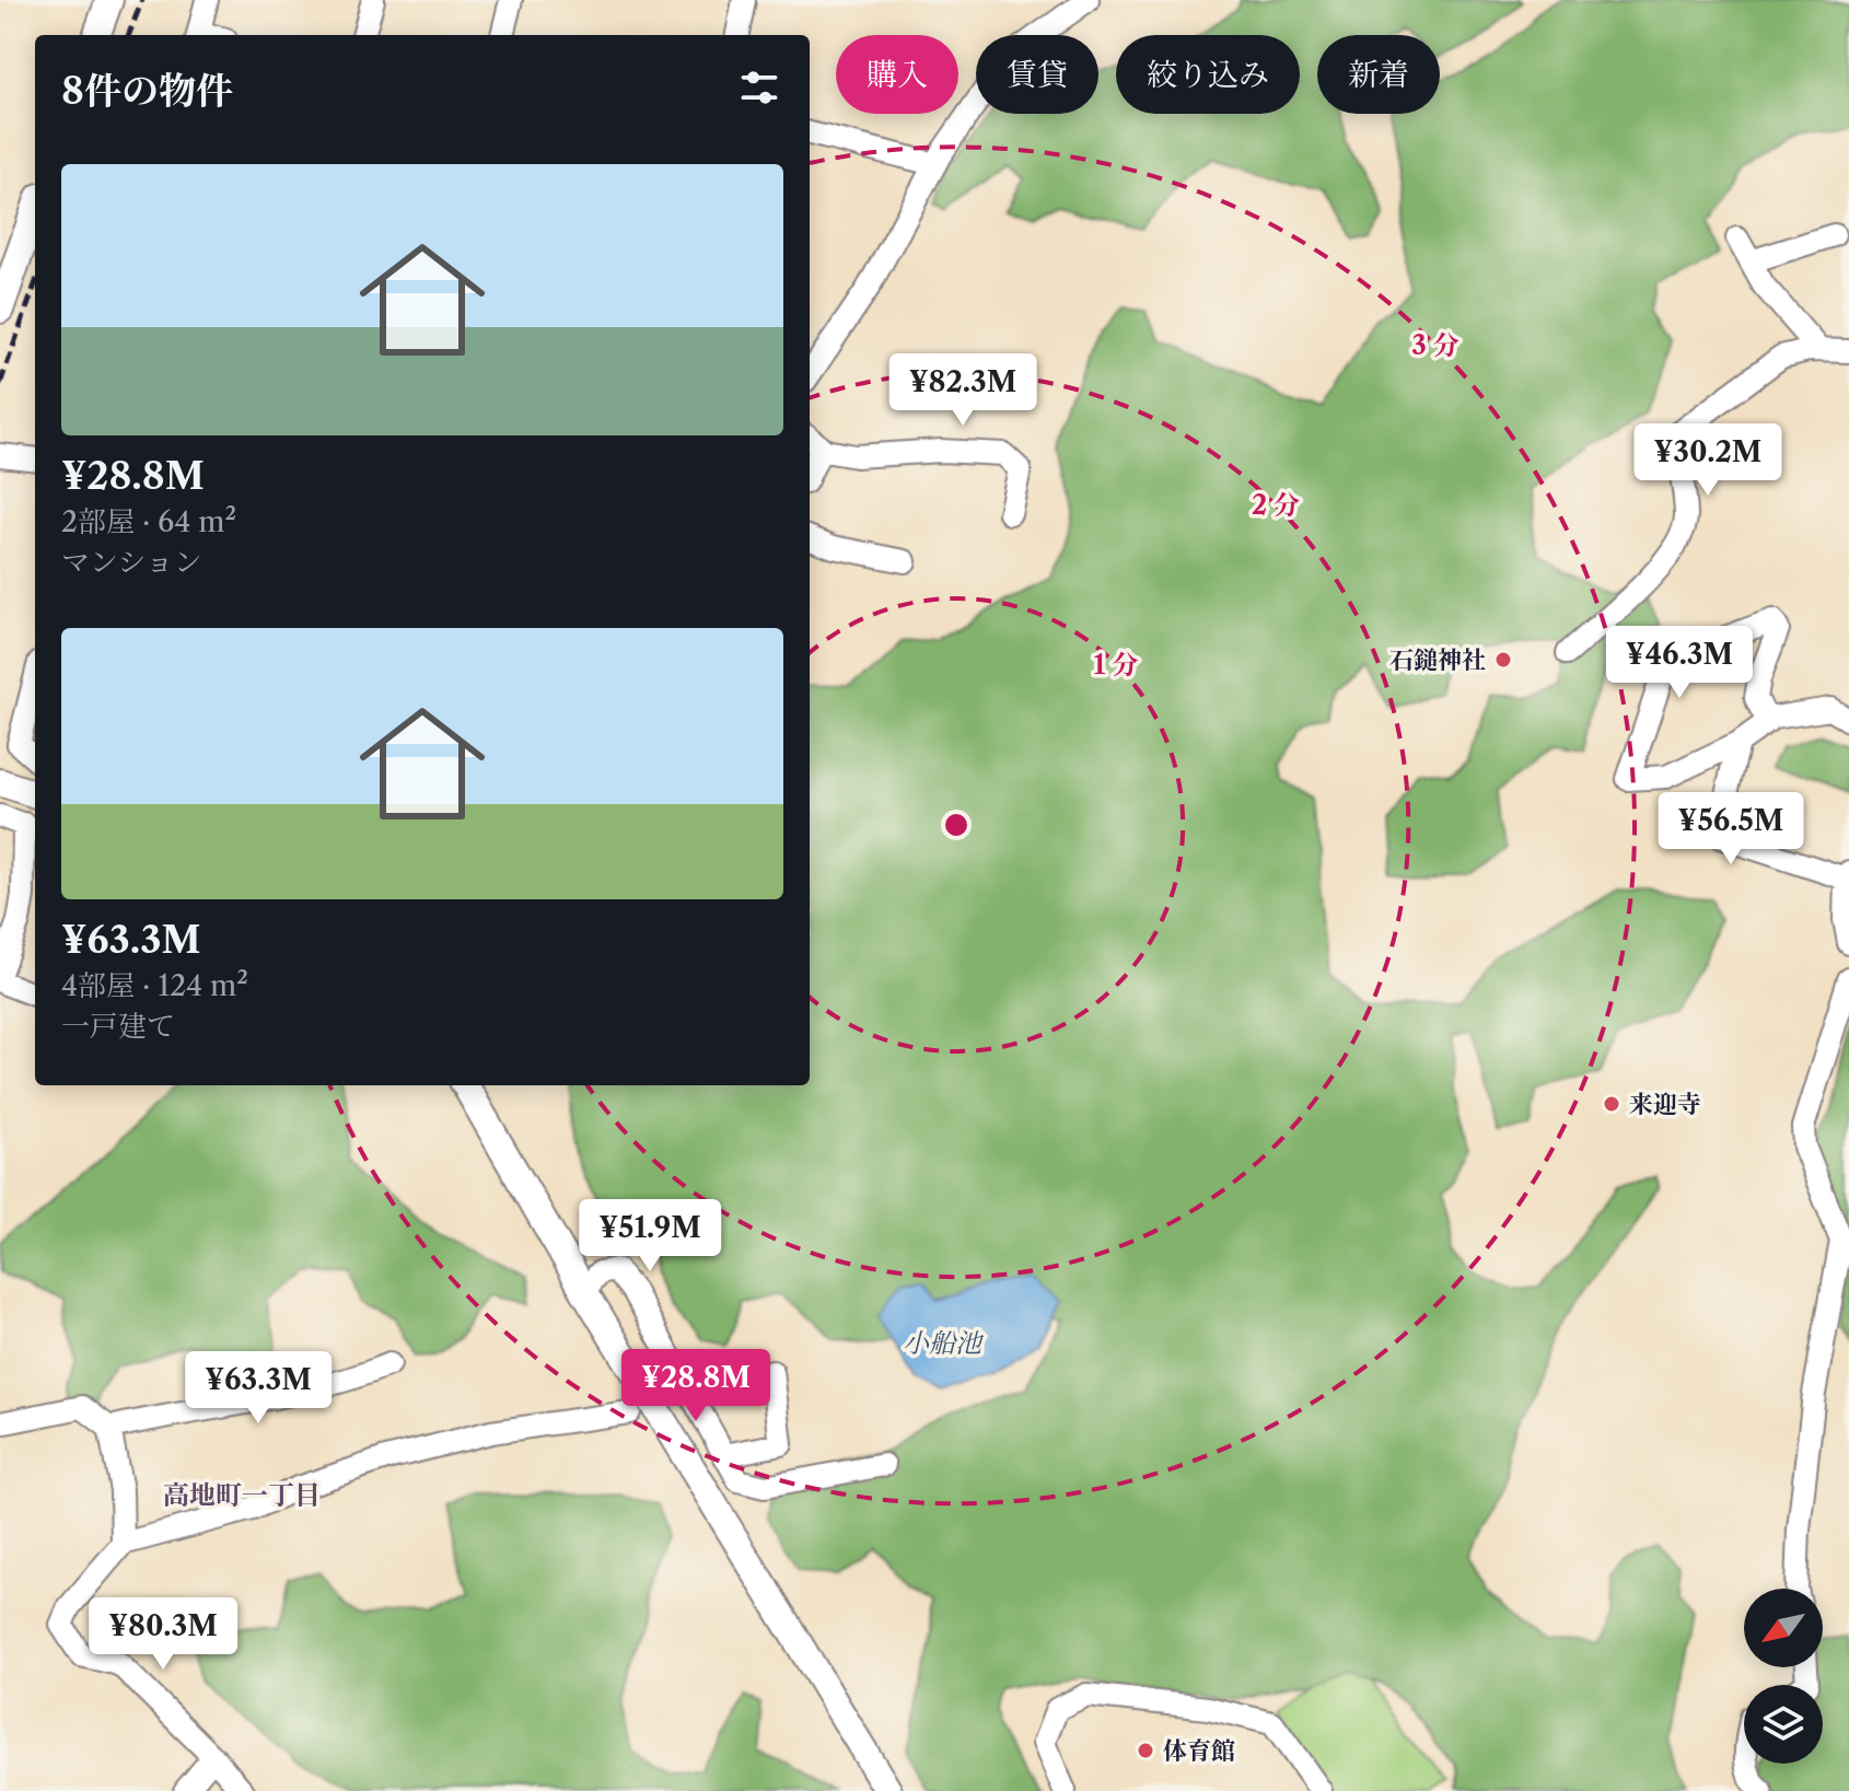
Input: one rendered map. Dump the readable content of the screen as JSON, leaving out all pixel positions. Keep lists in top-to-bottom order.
{
  "districts": ["高地町一丁目"],
  "water": ["小船池"],
  "places": ["石鎚神社", "来迎寺", "体育館"],
  "north": "bottom left",
  "page": {
    "chip": [
      "購入",
      "賃貸",
      "絞り込み",
      "新着"
    ],
    "heading": "8件の物件",
    "list": [
      {
        "name": "¥28.8M",
        "note": "2部屋 · 64 m² · マンション"
      },
      {
        "name": "¥63.3M",
        "note": "4部屋 · 124 m² · 一戸建て"
      }
    ],
    "price": [
      "¥82.3M",
      "¥30.2M",
      "¥46.3M",
      "¥56.5M",
      "¥51.9M",
      "¥28.8M",
      "¥63.3M",
      "¥80.3M"
    ]
  },
  "rings": ["3 分", "2 分", "1 分"]
}
